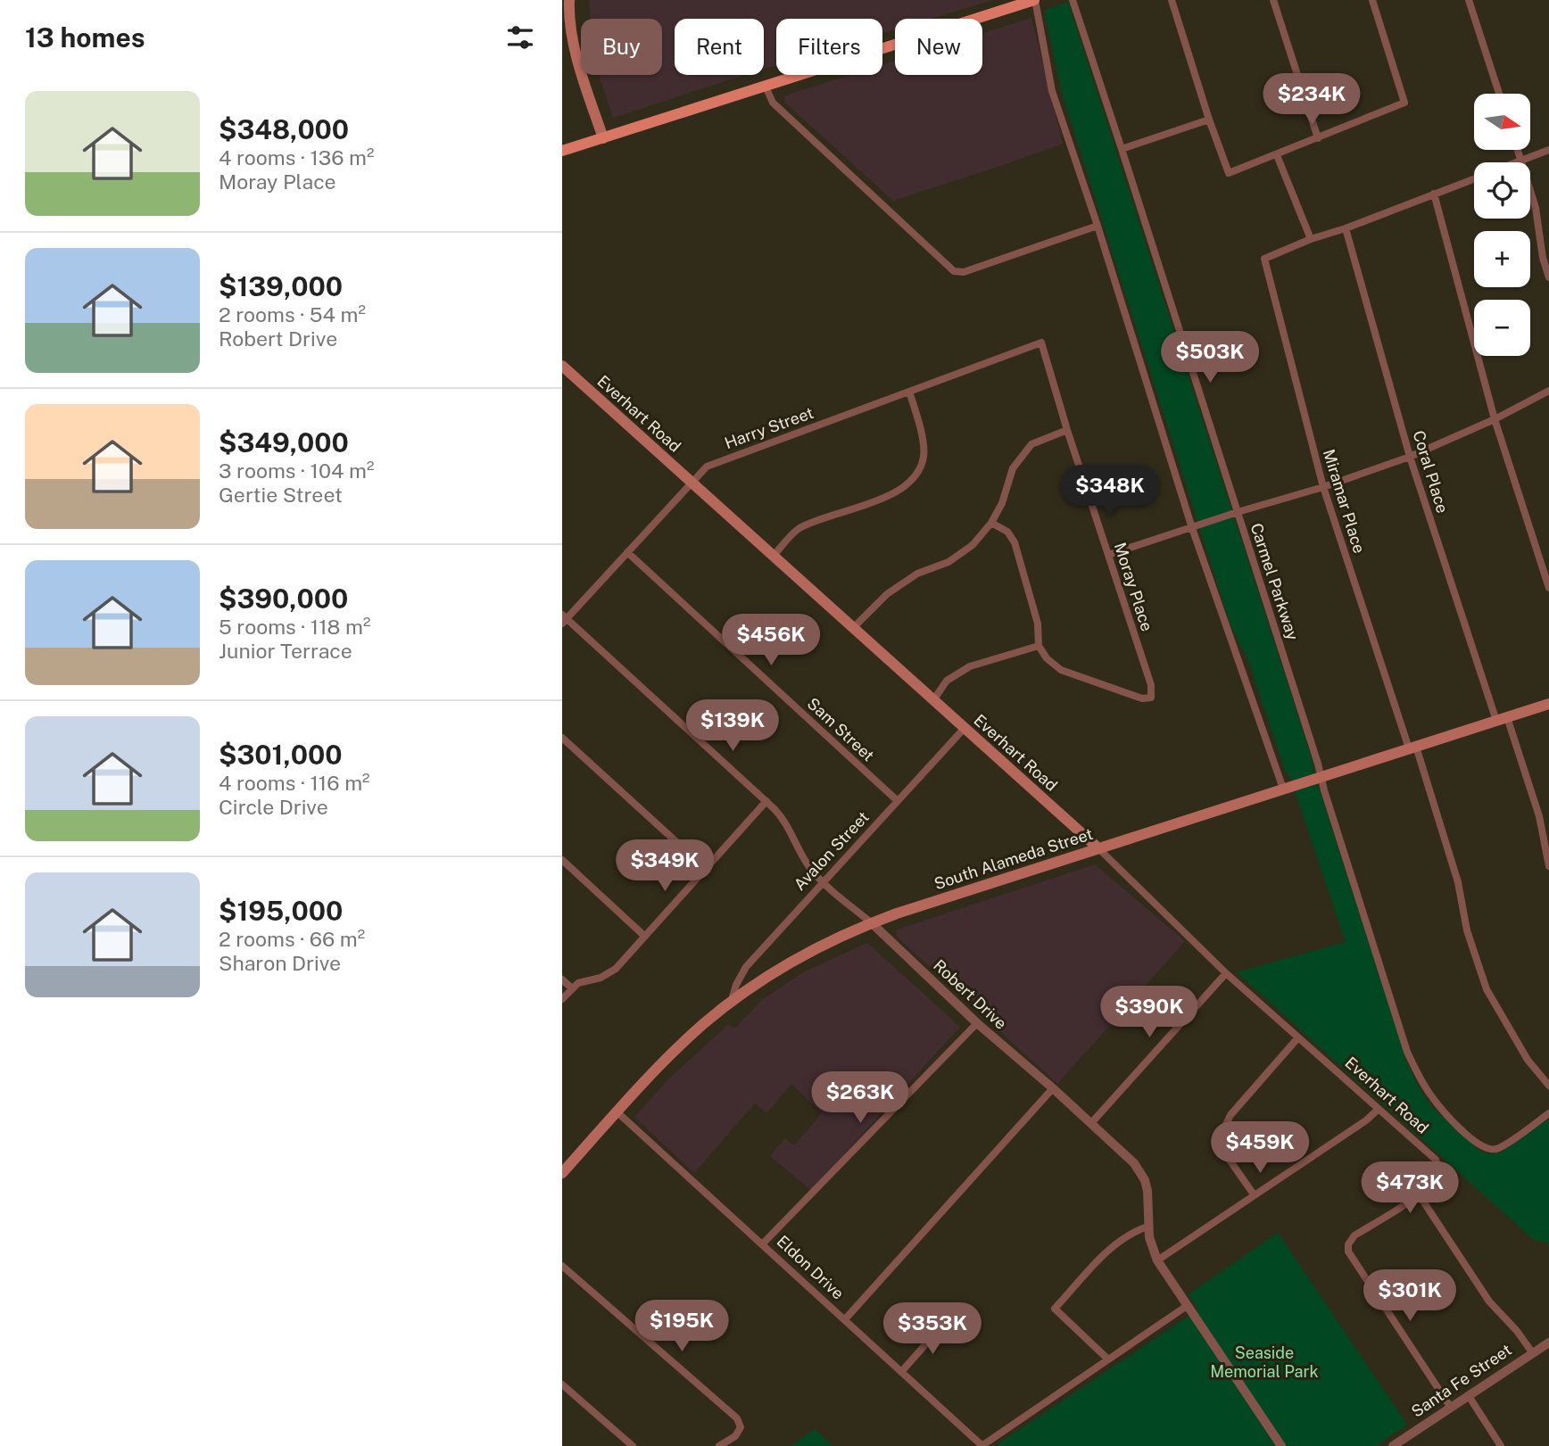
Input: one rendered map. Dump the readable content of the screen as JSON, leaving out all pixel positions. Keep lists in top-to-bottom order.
{
  "streets": {
    "main road": ["Everhart Road", "South Alameda Street"],
    "street": [
      "Harry Street",
      "Coral Place",
      "Miramar Place",
      "Carmel Parkway",
      "Moray Place",
      "Sam Street",
      "Avalon Street",
      "Robert Drive",
      "Eldon Drive",
      "Santa Fe Street"
    ]
  },
  "crossings": [
    ["Everhart Road", "Harry Street"],
    ["Everhart Road", "Avalon Street"],
    ["Everhart Road", "South Alameda Street"],
    ["Harry Street", "Moray Place"],
    ["Harry Street", "Sam Street"],
    ["Harry Street", "Robert Drive"],
    ["Coral Place", "South Alameda Street"],
    ["Miramar Place", "South Alameda Street"],
    ["Carmel Parkway", "South Alameda Street"],
    ["Sam Street", "Avalon Street"],
    ["Avalon Street", "South Alameda Street"],
    ["Avalon Street", "Robert Drive"],
    ["South Alameda Street", "Robert Drive"],
    ["South Alameda Street", "Eldon Drive"]
  ],
  "parks": ["Seaside Memorial Park"],
  "north": "right",
  "page": {
    "heading": "13 homes",
    "chip": [
      "Buy",
      "Rent",
      "Filters",
      "New"
    ],
    "price": [
      "$234K",
      "$503K",
      "$348K",
      "$456K",
      "$139K",
      "$349K",
      "$390K",
      "$263K",
      "$459K",
      "$473K",
      "$301K",
      "$195K",
      "$353K"
    ],
    "list": [
      {
        "name": "$348,000",
        "note": "4 rooms · 136 m² · Moray Place"
      },
      {
        "name": "$139,000",
        "note": "2 rooms · 54 m² · Robert Drive"
      },
      {
        "name": "$349,000",
        "note": "3 rooms · 104 m² · Gertie Street"
      },
      {
        "name": "$390,000",
        "note": "5 rooms · 118 m² · Junior Terrace"
      },
      {
        "name": "$301,000",
        "note": "4 rooms · 116 m² · Circle Drive"
      },
      {
        "name": "$195,000",
        "note": "2 rooms · 66 m² · Sharon Drive"
      }
    ],
    "map_buttons": ["+", "−"]
  }
}
